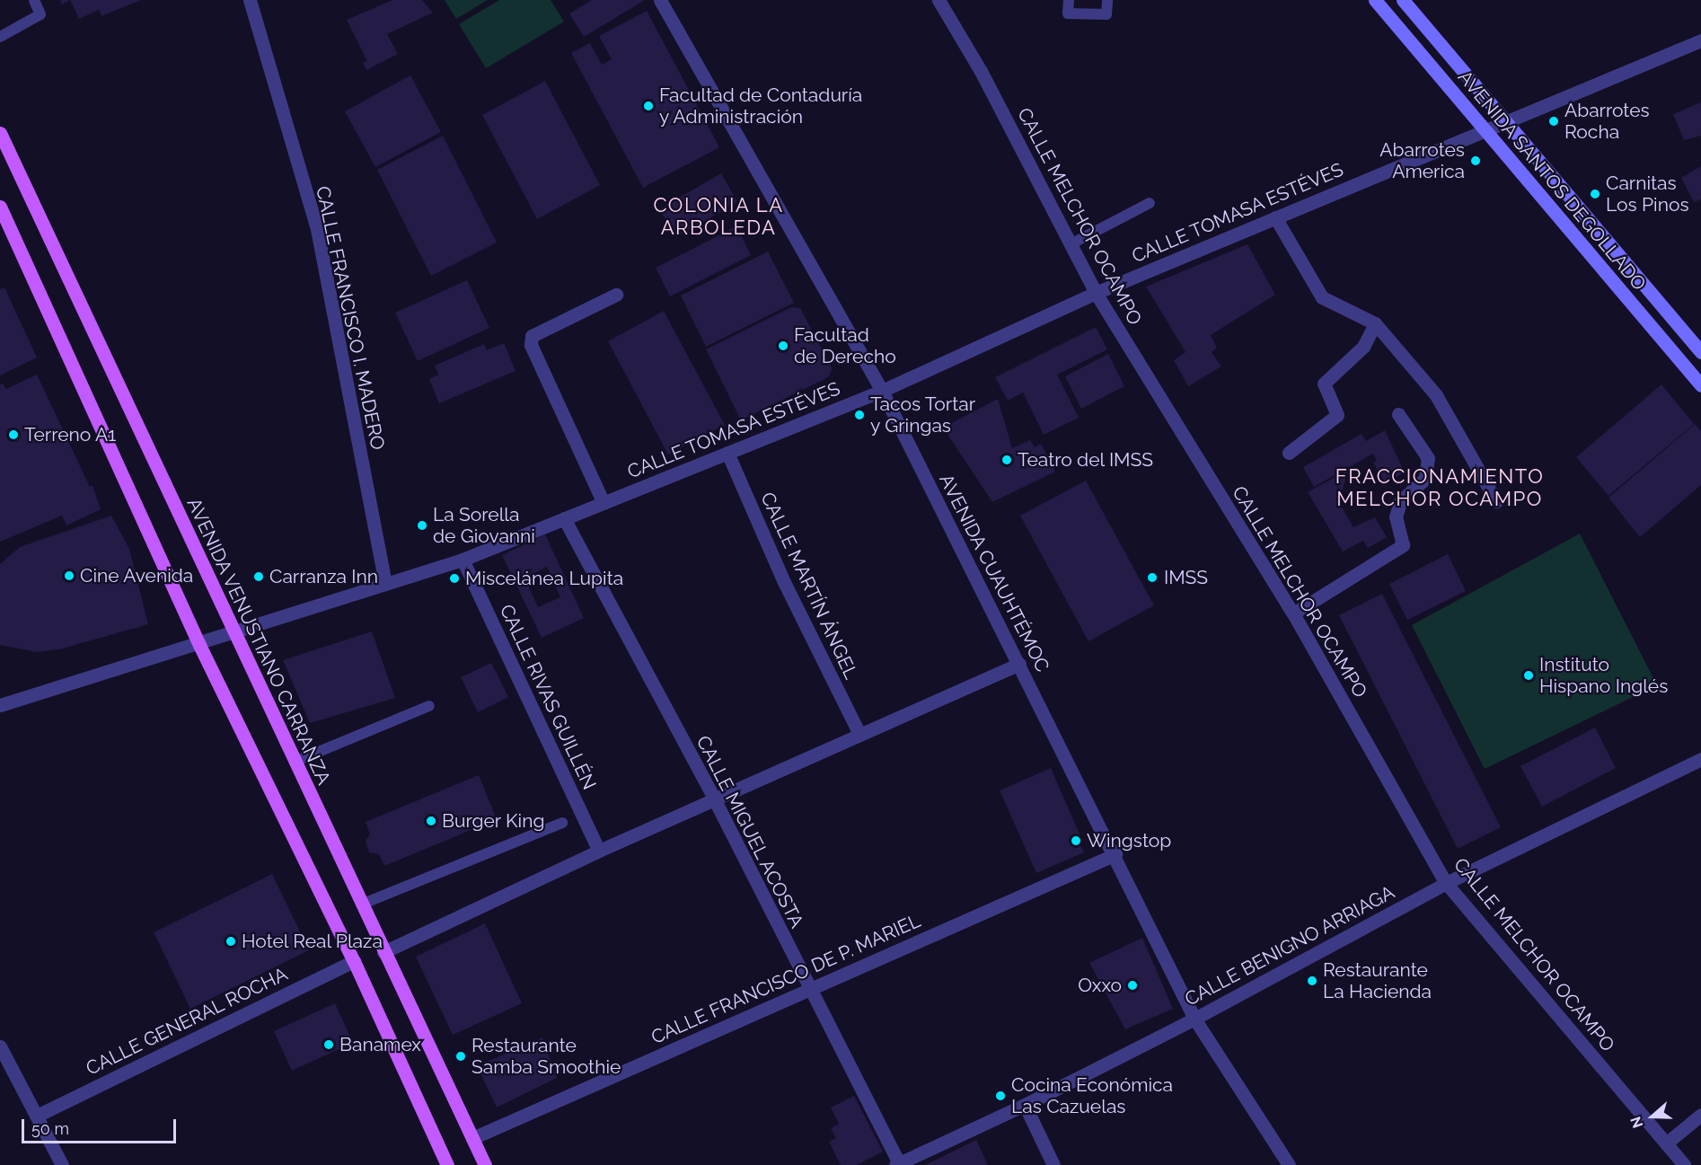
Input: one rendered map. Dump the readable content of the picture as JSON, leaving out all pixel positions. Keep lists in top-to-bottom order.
{
  "streets": {
    "main road": ["AVENIDA SANTOS DEGOLLADO", "AVENIDA VENUSTIANO CARRANZA"],
    "street": [
      "CALLE TOMASA ESTÉVES",
      "CALLE MELCHOR OCAMPO",
      "CALLE FRANCISCO I. MADERO",
      "AVENIDA CUAUHTÉMOC",
      "CALLE MARTÍN ÁNGEL",
      "CALLE RIVAS GUILLÉN",
      "CALLE MIGUEL ACOSTA",
      "CALLE BENIGNO ARRIAGA",
      "CALLE FRANCISCO DE P. MARIEL",
      "CALLE GENERAL ROCHA"
    ]
  },
  "crossings": [
    ["AVENIDA SANTOS DEGOLLADO", "CALLE TOMASA ESTÉVES"],
    ["CALLE TOMASA ESTÉVES", "CALLE MELCHOR OCAMPO"],
    ["CALLE TOMASA ESTÉVES", "CALLE FRANCISCO I. MADERO"],
    ["CALLE TOMASA ESTÉVES", "AVENIDA CUAUHTÉMOC"],
    ["CALLE TOMASA ESTÉVES", "CALLE MARTÍN ÁNGEL"],
    ["CALLE TOMASA ESTÉVES", "AVENIDA VENUSTIANO CARRANZA"],
    ["CALLE TOMASA ESTÉVES", "CALLE RIVAS GUILLÉN"],
    ["CALLE TOMASA ESTÉVES", "CALLE MIGUEL ACOSTA"],
    ["CALLE MELCHOR OCAMPO", "CALLE BENIGNO ARRIAGA"],
    ["AVENIDA CUAUHTÉMOC", "CALLE BENIGNO ARRIAGA"],
    ["AVENIDA CUAUHTÉMOC", "CALLE FRANCISCO DE P. MARIEL"],
    ["AVENIDA VENUSTIANO CARRANZA", "CALLE FRANCISCO DE P. MARIEL"],
    ["CALLE MIGUEL ACOSTA", "CALLE BENIGNO ARRIAGA"],
    ["CALLE MIGUEL ACOSTA", "CALLE FRANCISCO DE P. MARIEL"]
  ],
  "districts": ["COLONIA LA ARBOLEDA", "FRACCIONAMIENTO MELCHOR OCAMPO"],
  "places": [
    "Facultad de Contaduría y Administración",
    "Abarrotes Rocha",
    "Abarrotes America",
    "Carnitas Los Pinos",
    "Facultad de Derecho",
    "Tacos Tortar y Gringas",
    "Terreno A1",
    "Teatro del IMSS",
    "La Sorella de Giovanni",
    "Cine Avenida",
    "Carranza Inn",
    "IMSS",
    "Miscelánea Lupita",
    "Instituto Hispano Inglés",
    "Burger King",
    "Wingstop",
    "Hotel Real Plaza",
    "Restaurante La Hacienda",
    "Oxxo",
    "Banamex",
    "Restaurante Samba Smoothie",
    "Cocina Económica Las Cazuelas"
  ],
  "scale_bar": "50 m",
  "north": "left"
}
